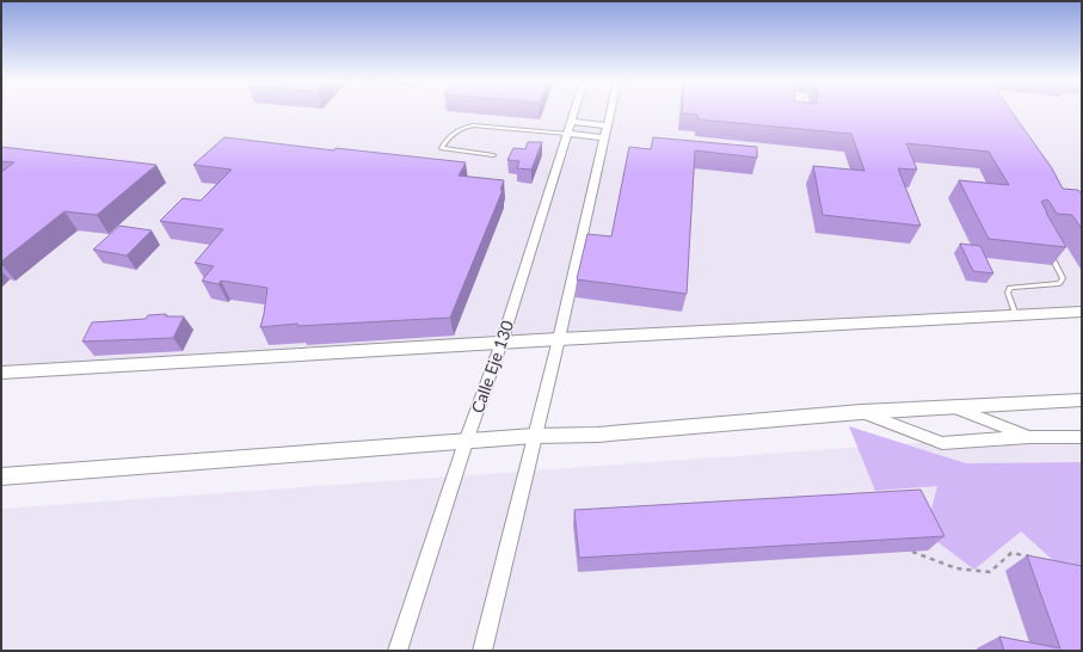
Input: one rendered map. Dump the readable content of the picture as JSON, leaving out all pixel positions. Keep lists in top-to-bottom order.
{
  "streets": {
    "street": ["Calle Eje 130"]
  }
}
